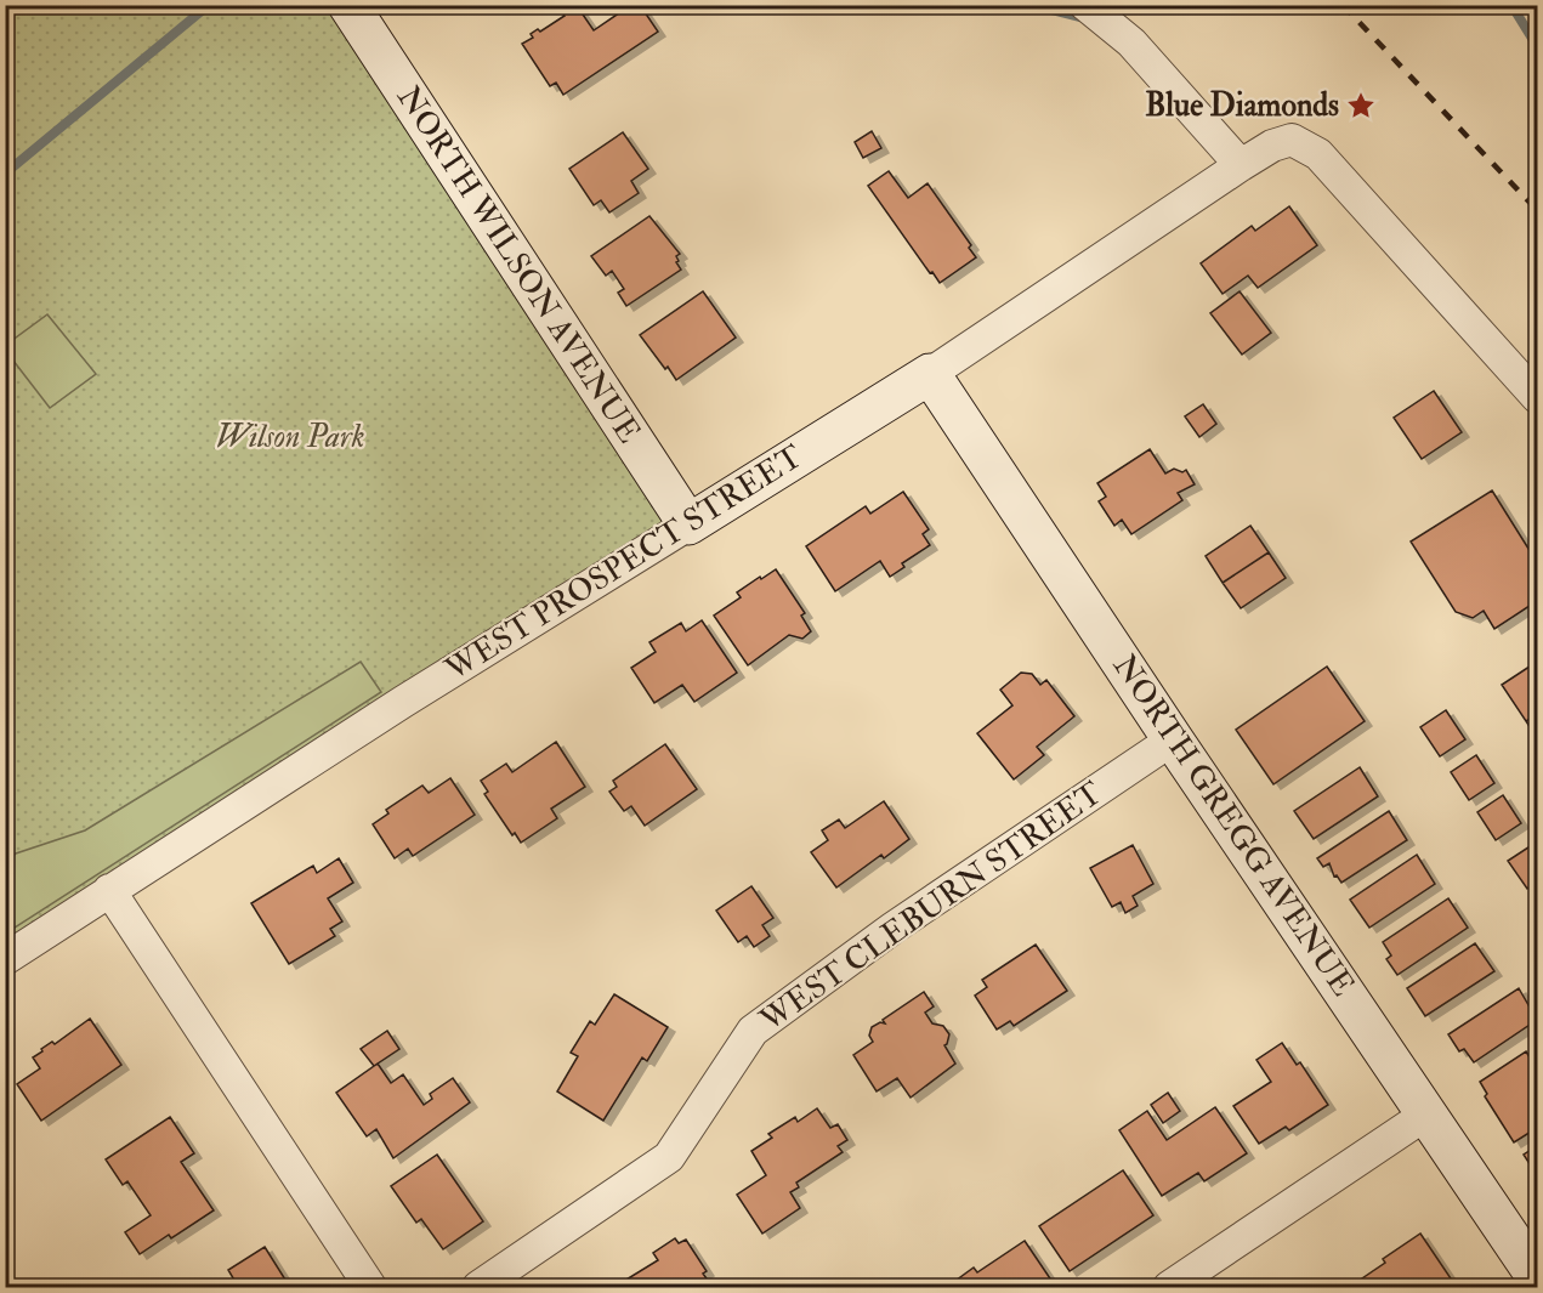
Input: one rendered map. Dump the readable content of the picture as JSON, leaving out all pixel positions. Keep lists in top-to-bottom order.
{
  "streets": {
    "street": [
      "NORTH WILSON AVENUE",
      "WEST PROSPECT STREET",
      "NORTH GREGG AVENUE",
      "WEST CLEBURN STREET"
    ]
  },
  "crossings": [
    ["NORTH WILSON AVENUE", "WEST PROSPECT STREET"],
    ["WEST PROSPECT STREET", "NORTH GREGG AVENUE"],
    ["NORTH GREGG AVENUE", "WEST CLEBURN STREET"]
  ],
  "parks": ["Wilson Park"],
  "places": {
    "place": ["Blue Diamonds"]
  }
}
